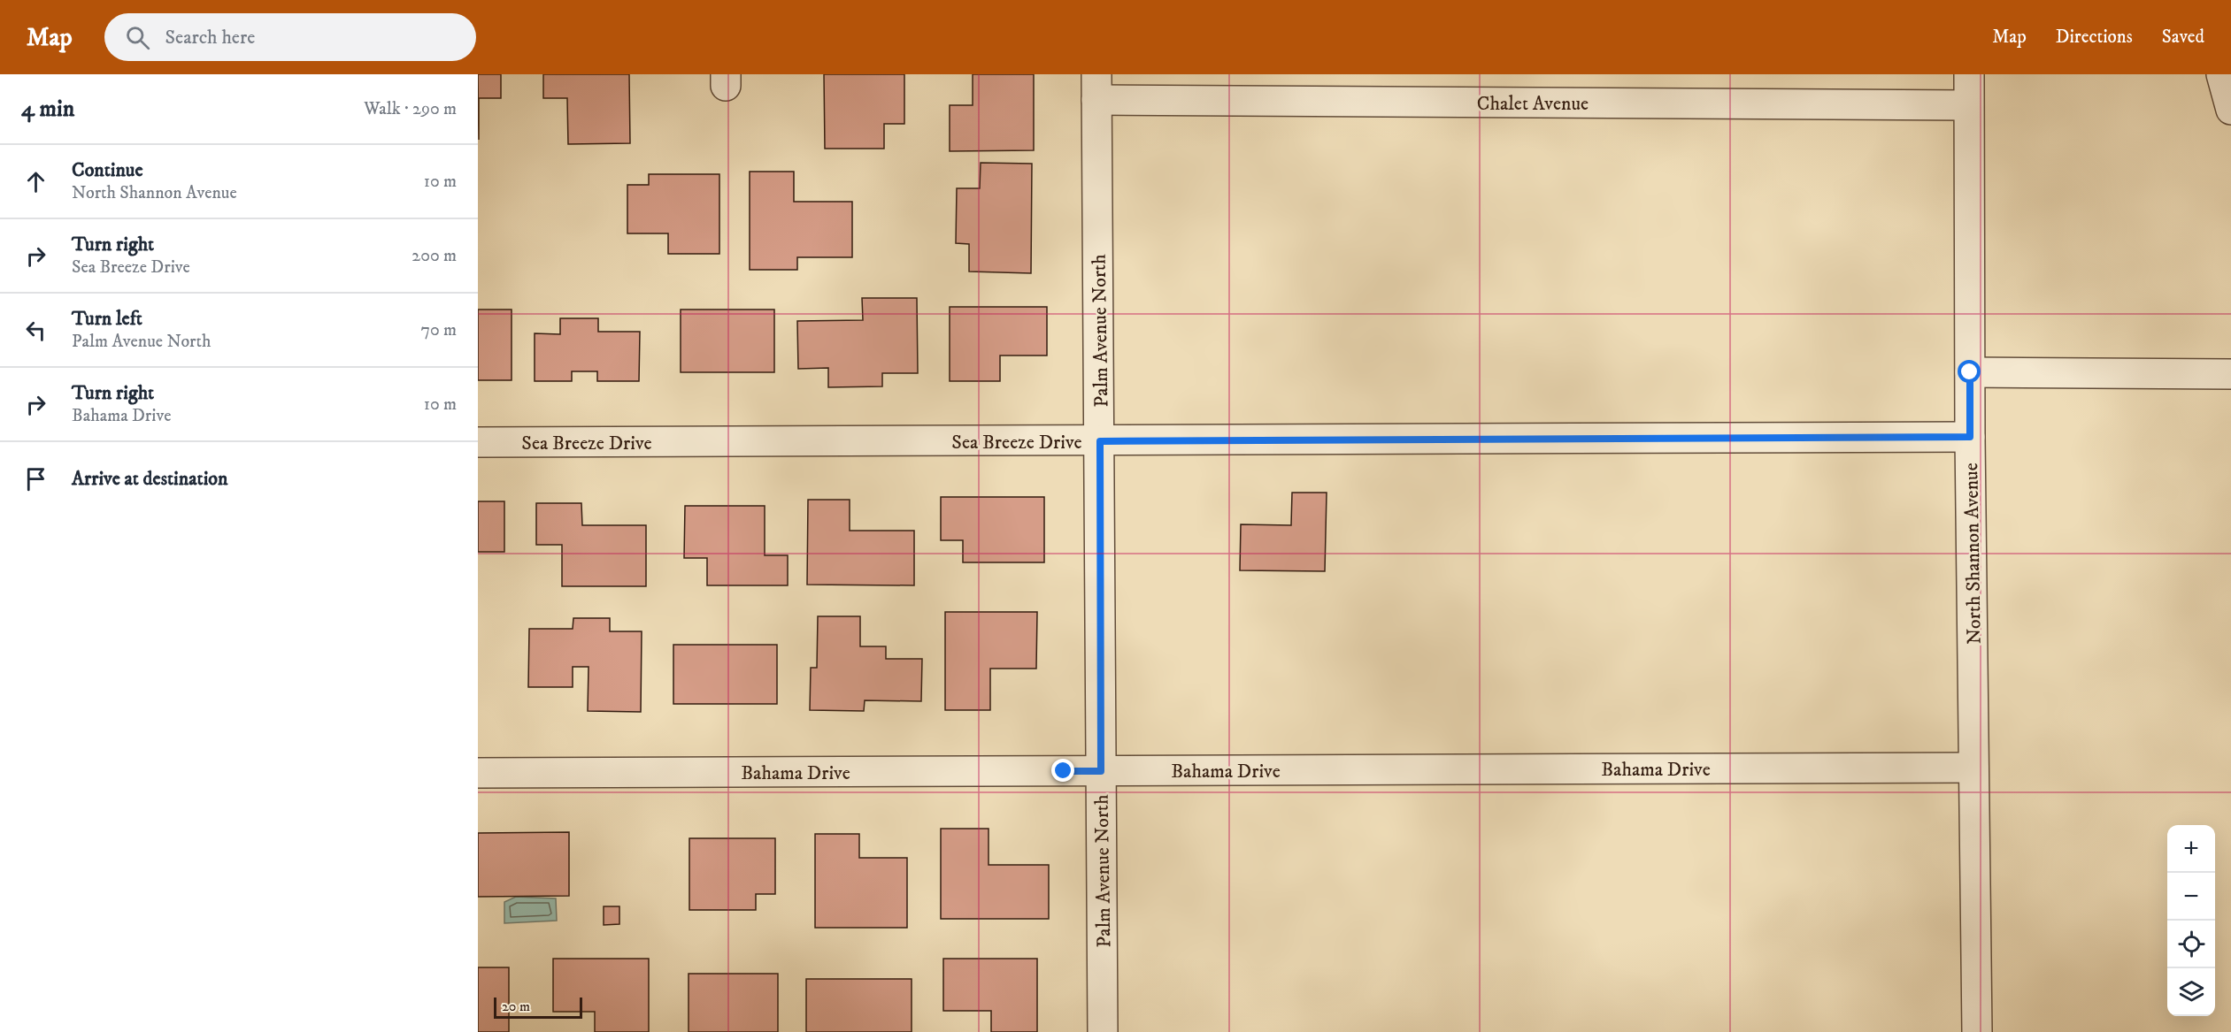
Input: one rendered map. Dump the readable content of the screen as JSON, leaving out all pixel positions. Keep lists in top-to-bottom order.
{
  "streets": {
    "street": [
      "Chalet Avenue",
      "Palm Avenue North",
      "Sea Breeze Drive",
      "North Shannon Avenue",
      "Bahama Drive"
    ]
  },
  "crossings": [
    ["Chalet Avenue", "Palm Avenue North"],
    ["Chalet Avenue", "North Shannon Avenue"],
    ["Palm Avenue North", "Sea Breeze Drive"],
    ["Palm Avenue North", "Bahama Drive"],
    ["Sea Breeze Drive", "North Shannon Avenue"],
    ["North Shannon Avenue", "Bahama Drive"]
  ],
  "scale_bar": "20 m",
  "page": {
    "header": "Map",
    "search": "Search here",
    "nav": ["Map", "Directions", "Saved"],
    "heading": ["4 min", "Walk · 290 m"],
    "list": [
      ["Continue", "North Shannon Avenue", "10 m"],
      ["Turn right", "Sea Breeze Drive", "200 m"],
      ["Turn left", "Palm Avenue North", "70 m"],
      ["Turn right", "Bahama Drive", "10 m"],
      "Arrive at destination"
    ],
    "map_buttons": ["+", "−"],
    "scale": "20 m"
  }
}
